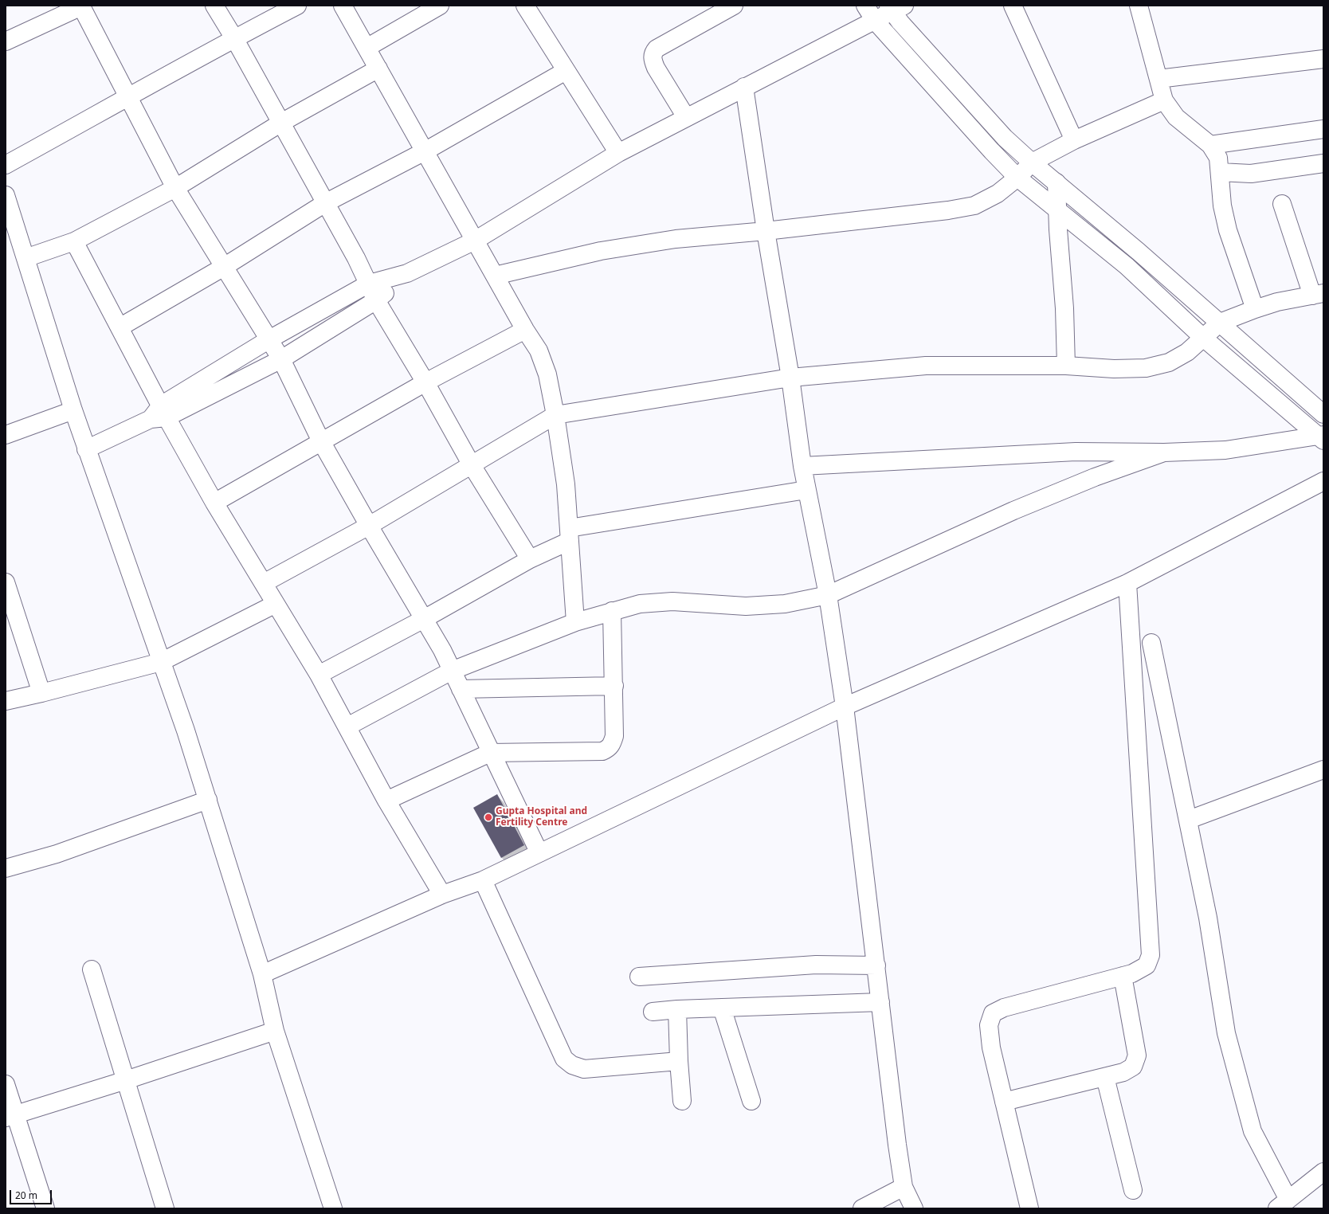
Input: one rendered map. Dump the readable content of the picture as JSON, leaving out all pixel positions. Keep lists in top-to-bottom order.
{
  "places": ["Gupta Hospital and Fertility Centre"],
  "scale_bar": "20 m"
}
